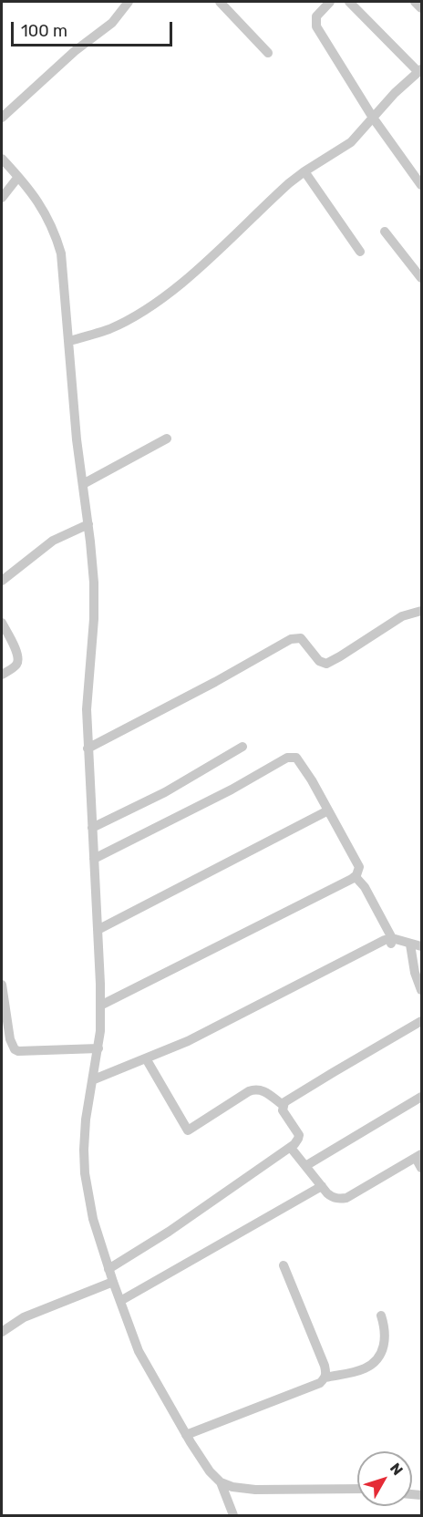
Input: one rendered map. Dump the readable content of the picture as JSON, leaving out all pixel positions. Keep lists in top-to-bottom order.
{
  "scale_bar": "100 m",
  "north": "top right"
}
